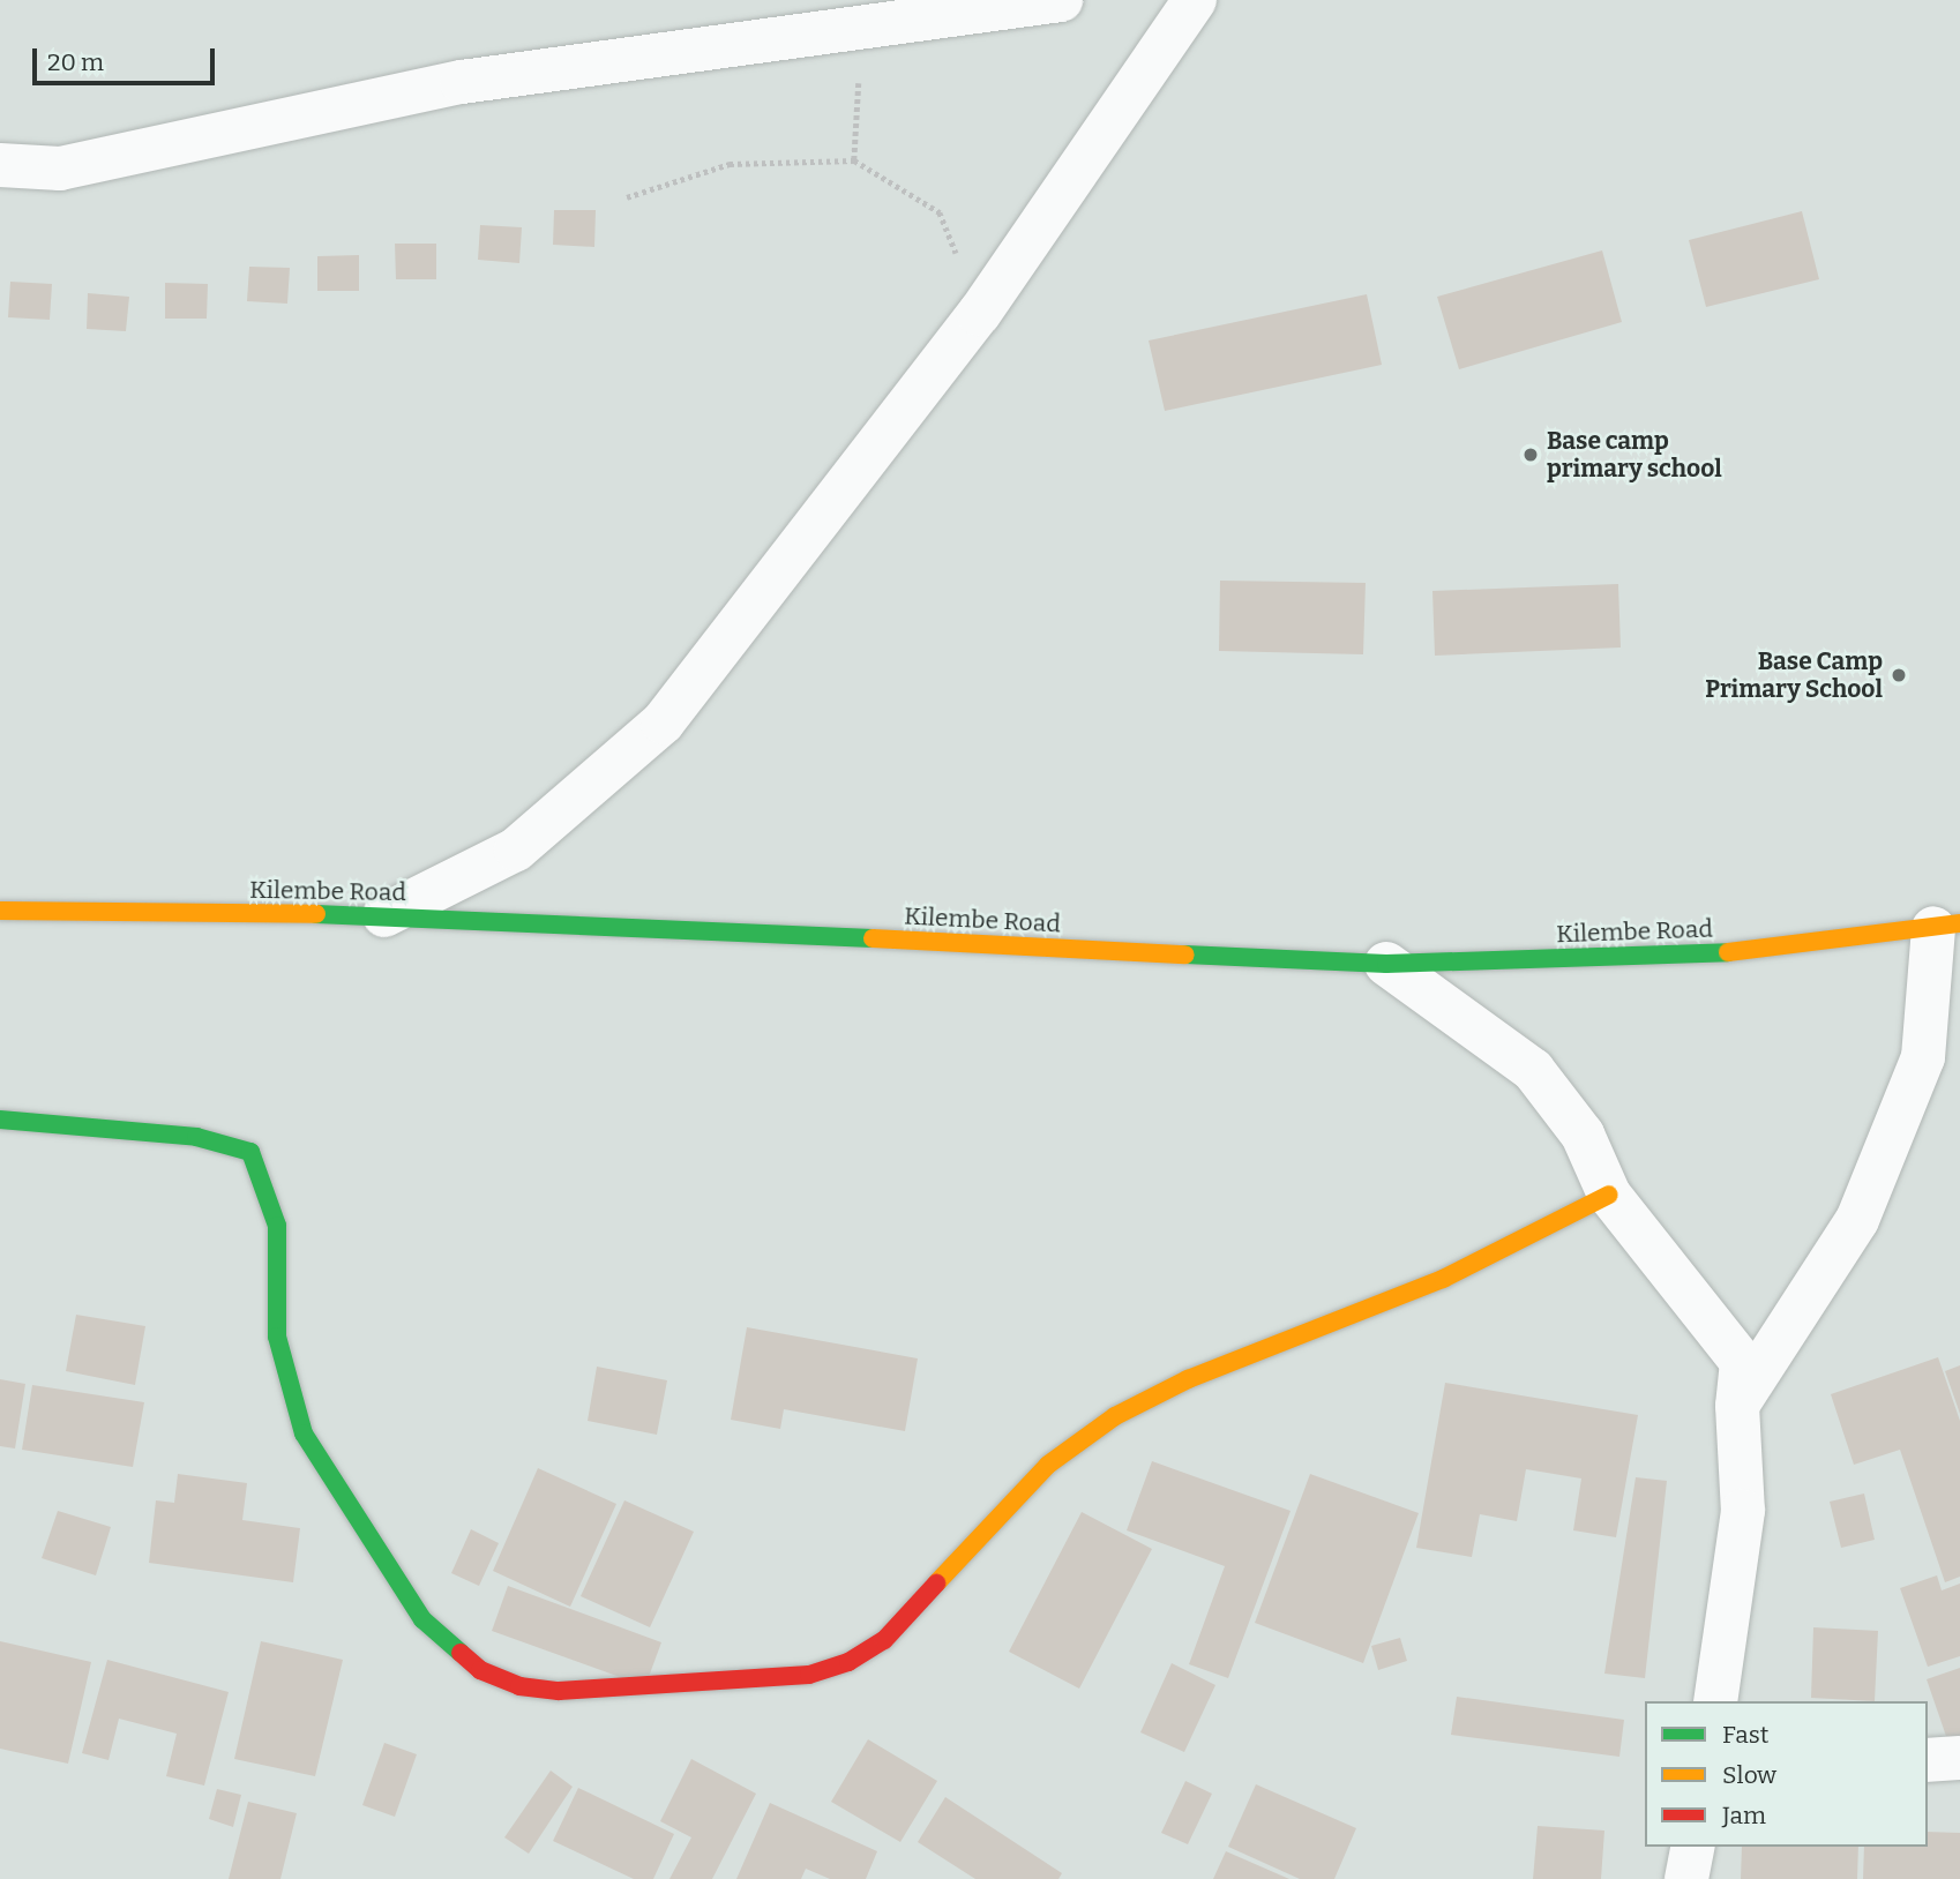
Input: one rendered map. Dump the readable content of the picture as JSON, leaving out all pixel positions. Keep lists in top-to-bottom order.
{
  "streets": {
    "street": ["Kilembe Road"]
  },
  "places": ["Base camp primary school", "Base Camp Primary School"],
  "legend": ["Fast", "Slow", "Jam"],
  "scale_bar": "20 m"
}
